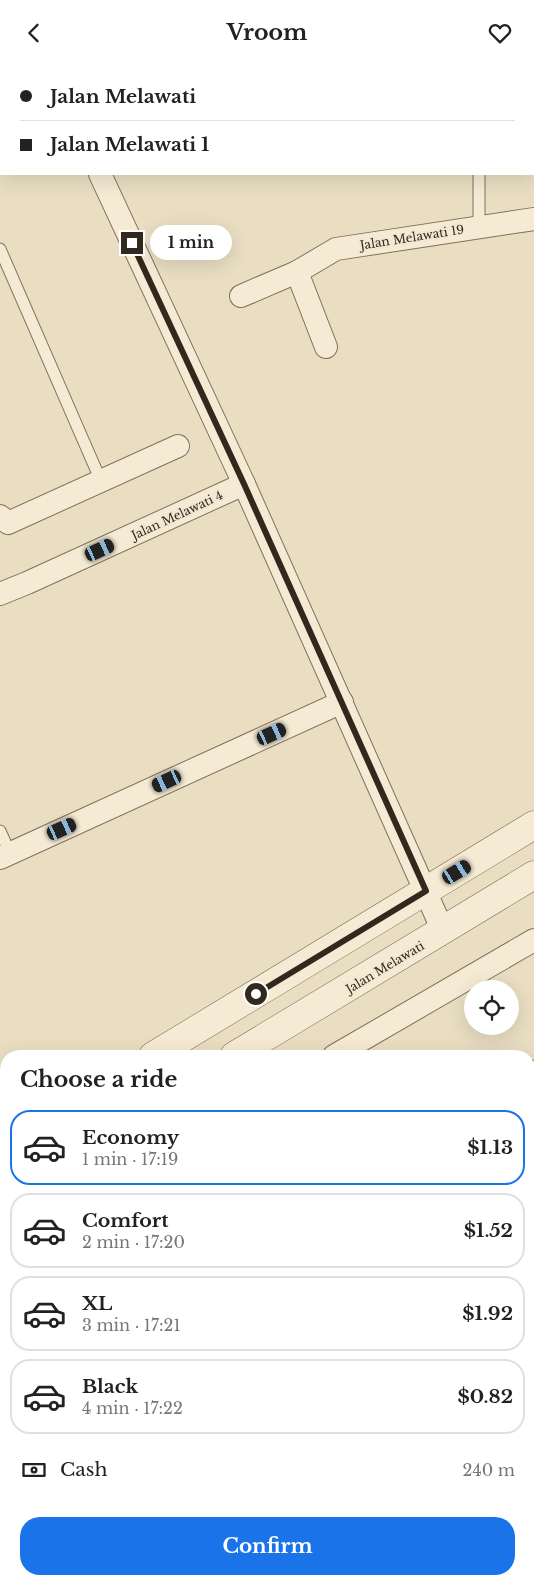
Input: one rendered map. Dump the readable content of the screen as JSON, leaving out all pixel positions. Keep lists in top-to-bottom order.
{
  "streets": {
    "street": ["Jalan Melawati 19", "Jalan Melawati 4", "Jalan Melawati"]
  },
  "page": {
    "header": "Vroom",
    "banner": ["Jalan Melawati", "Jalan Melawati 1"],
    "bubble": "1 min",
    "heading": "Choose a ride",
    "list": [
      {
        "name": "Economy",
        "note": "1 min · 17:19",
        "value": "$1.13"
      },
      {
        "name": "Comfort",
        "note": "2 min · 17:20",
        "value": "$1.52"
      },
      {
        "name": "XL",
        "note": "3 min · 17:21",
        "value": "$1.92"
      },
      {
        "name": "Black",
        "note": "4 min · 17:22",
        "value": "$0.82"
      }
    ],
    "pay": ["Cash", "240 m"],
    "buttons": "Confirm"
  }
}
